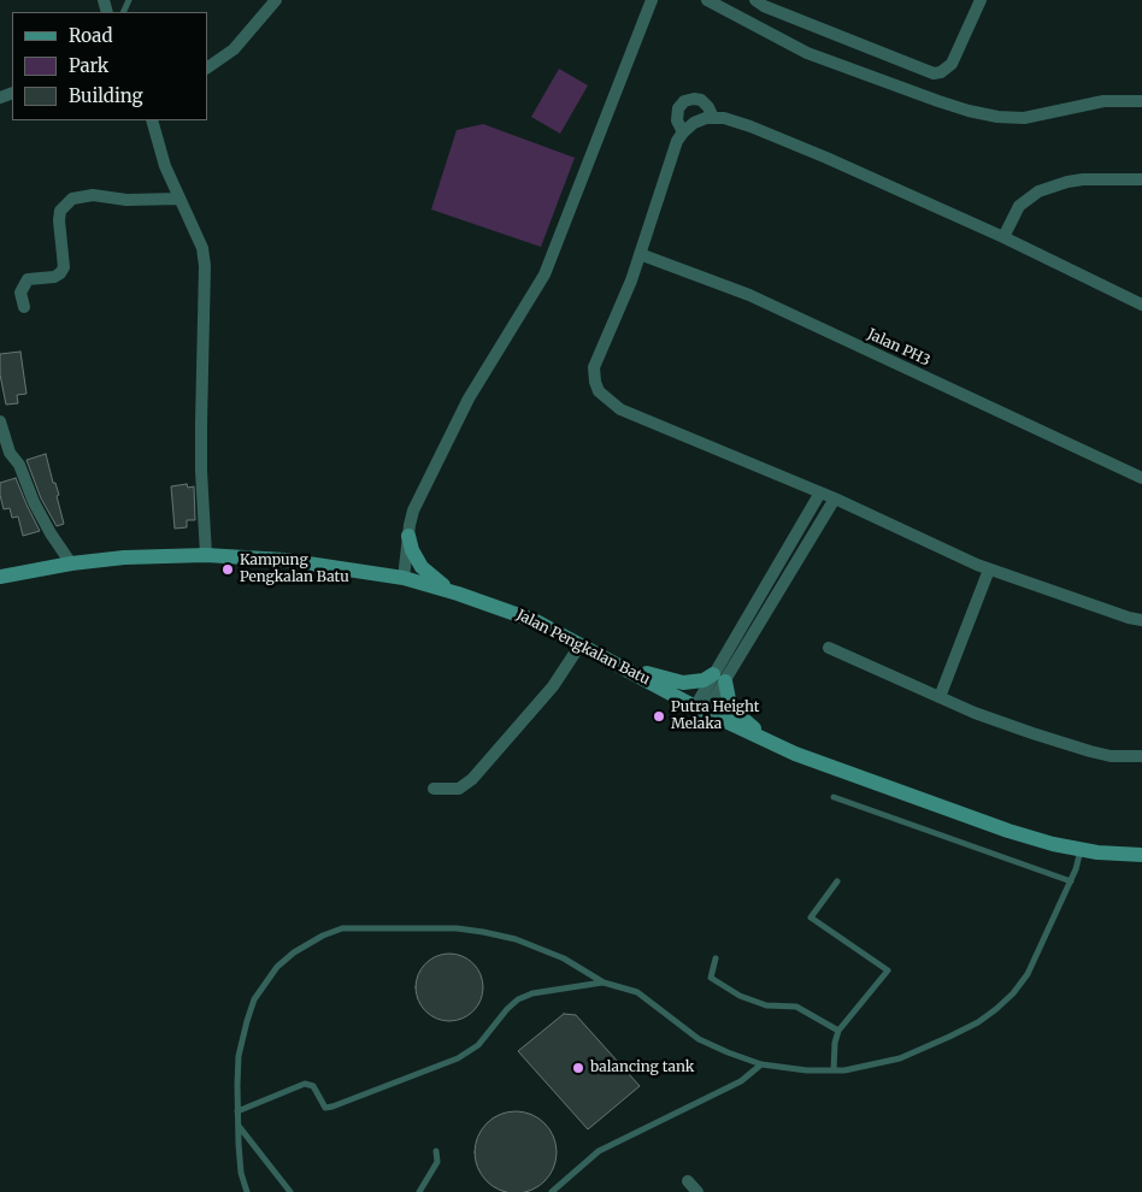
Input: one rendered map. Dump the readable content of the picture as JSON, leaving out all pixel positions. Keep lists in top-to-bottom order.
{
  "streets": {
    "main road": ["Jalan Pengkalan Batu"],
    "street": ["Jalan PH3"]
  },
  "places": ["Kampung Pengkalan Batu", "Putra Height Melaka", "balancing tank"],
  "legend": ["Road", "Park", "Building"]
}
